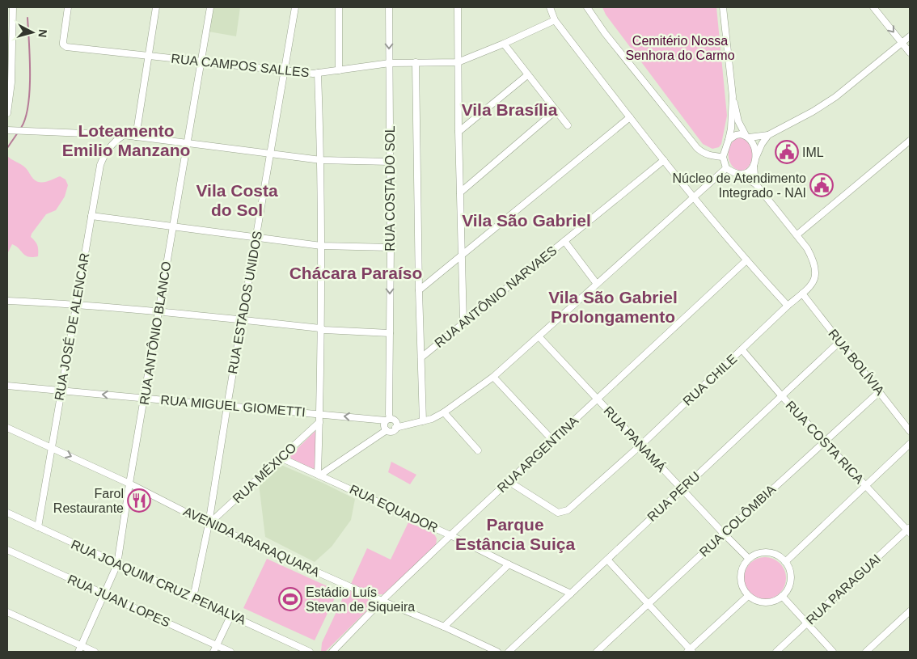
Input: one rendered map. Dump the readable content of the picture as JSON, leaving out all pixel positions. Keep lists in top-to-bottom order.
{
  "streets": {
    "street": [
      "RUA CAMPOS SALLES",
      "RUA COSTA DO SOL",
      "RUA ANTÔNIO NARVAES",
      "RUA ESTADOS UNIDOS",
      "RUA JOSÉ DE ALENCAR",
      "RUA ANTÔNIO BLANCO",
      "RUA BOLÍVIA",
      "RUA CHILE",
      "RUA MIGUEL GIOMETTI",
      "RUA PANAMÁ",
      "RUA COSTA RICA",
      "RUA ARGENTINA",
      "RUA MÉXICO",
      "RUA PERU",
      "RUA EQUADOR",
      "RUA COLÔMBIA",
      "AVENIDA ARARAQUARA",
      "RUA JOAQUIM CRUZ PENALVA",
      "RUA PARAGUAI",
      "RUA JUAN LOPES"
    ]
  },
  "crossings": [
    ["RUA CAMPOS SALLES", "RUA COSTA DO SOL"],
    ["RUA CAMPOS SALLES", "RUA ESTADOS UNIDOS"],
    ["RUA CAMPOS SALLES", "RUA ANTÔNIO BLANCO"],
    ["RUA COSTA DO SOL", "RUA MIGUEL GIOMETTI"],
    ["RUA ESTADOS UNIDOS", "RUA MIGUEL GIOMETTI"],
    ["RUA ESTADOS UNIDOS", "RUA MÉXICO"],
    ["RUA ESTADOS UNIDOS", "AVENIDA ARARAQUARA"],
    ["RUA ESTADOS UNIDOS", "RUA JOAQUIM CRUZ PENALVA"],
    ["RUA JOSÉ DE ALENCAR", "RUA MIGUEL GIOMETTI"],
    ["RUA JOSÉ DE ALENCAR", "AVENIDA ARARAQUARA"],
    ["RUA JOSÉ DE ALENCAR", "RUA JOAQUIM CRUZ PENALVA"],
    ["RUA ANTÔNIO BLANCO", "RUA MIGUEL GIOMETTI"],
    ["RUA ANTÔNIO BLANCO", "AVENIDA ARARAQUARA"],
    ["RUA ANTÔNIO BLANCO", "RUA JOAQUIM CRUZ PENALVA"],
    ["RUA ANTÔNIO BLANCO", "RUA JUAN LOPES"],
    ["RUA BOLÍVIA", "RUA CHILE"],
    ["RUA BOLÍVIA", "RUA PERU"],
    ["RUA BOLÍVIA", "RUA COLÔMBIA"],
    ["RUA CHILE", "RUA PANAMÁ"],
    ["RUA CHILE", "RUA COSTA RICA"],
    ["RUA CHILE", "RUA ARGENTINA"],
    ["RUA MIGUEL GIOMETTI", "RUA PANAMÁ"],
    ["RUA PANAMÁ", "RUA ARGENTINA"],
    ["RUA PANAMÁ", "RUA PERU"],
    ["RUA PANAMÁ", "RUA COLÔMBIA"],
    ["RUA COSTA RICA", "RUA PERU"],
    ["RUA COSTA RICA", "RUA COLÔMBIA"],
    ["RUA COSTA RICA", "RUA PARAGUAI"],
    ["RUA ARGENTINA", "RUA EQUADOR"],
    ["RUA ARGENTINA", "AVENIDA ARARAQUARA"],
    ["RUA MÉXICO", "RUA EQUADOR"],
    ["RUA MÉXICO", "AVENIDA ARARAQUARA"],
    ["RUA PERU", "RUA EQUADOR"]
  ],
  "districts": [
    "Vila Brasília",
    "Loteamento Emilio Manzano",
    "Vila Costa do Sol",
    "Vila São Gabriel",
    "Chácara Paraíso",
    "Vila São Gabriel Prolongamento",
    "Parque Estância Suiça"
  ],
  "parks": ["Cemitério Nossa Senhora do Carmo"],
  "places": {
    "public building": ["IML", "Núcleo de Atendimento Integrado - NAI"],
    "restaurant": ["Farol Restaurante"],
    "sports": ["Estádio Luís Stevan de Siqueira"]
  },
  "north": "right"
}
